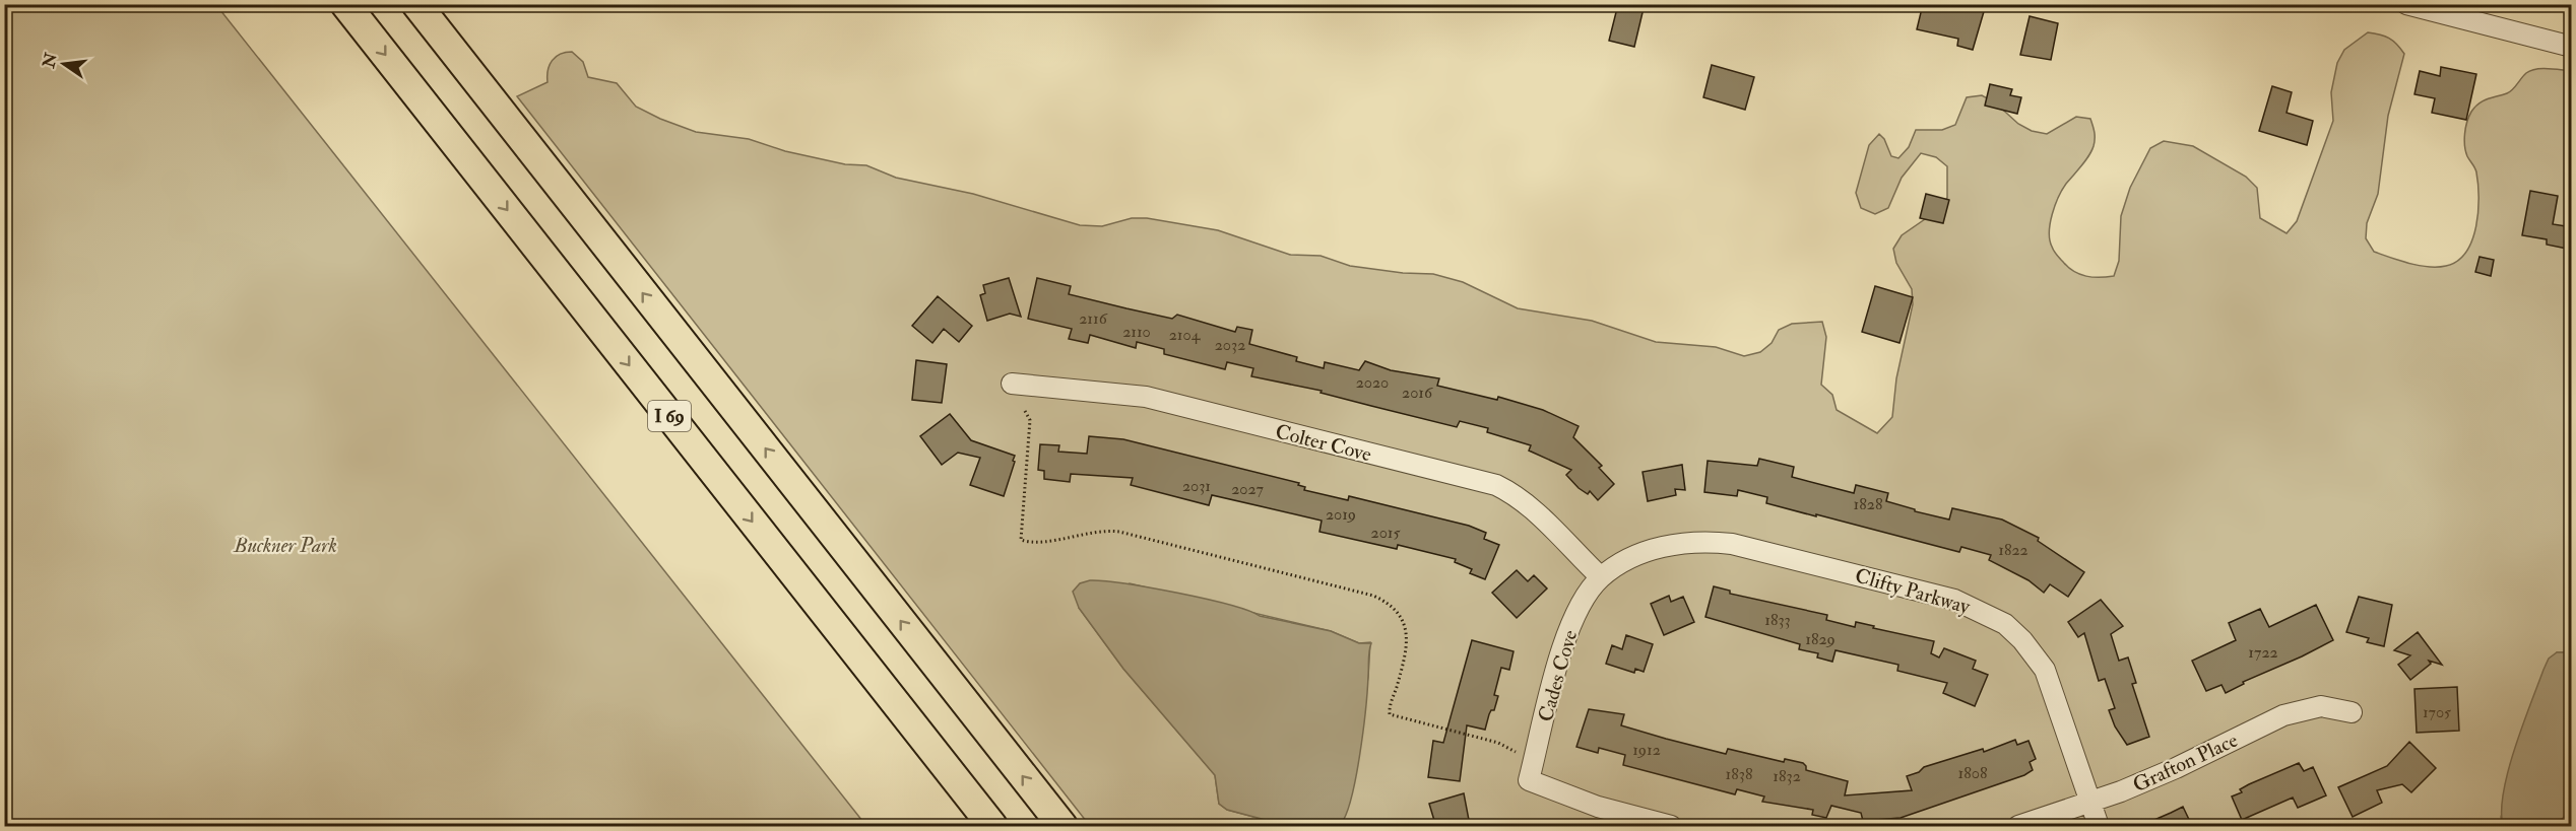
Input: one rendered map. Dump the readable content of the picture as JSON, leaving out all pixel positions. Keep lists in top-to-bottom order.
{
  "streets": {
    "highway": ["I 69"],
    "street": [
      "Colter Cove",
      "Clifty Parkway",
      "Cades Cove",
      "Grafton Place"
    ]
  },
  "crossings": [
    ["Colter Cove", "Clifty Parkway"],
    ["Colter Cove", "Cades Cove"],
    ["Clifty Parkway", "Cades Cove"],
    ["Clifty Parkway", "Grafton Place"]
  ],
  "parks": ["Buckner Park"],
  "house_numbers": [
    "2116",
    "2110",
    "2104",
    "2032",
    "2020",
    "2016",
    "2031",
    "2027",
    "1828",
    "2019",
    "2015",
    "1822",
    "1833",
    "1829",
    "1722",
    "1705",
    "1912",
    "1808",
    "1838",
    "1832"
  ],
  "north": "left"
}
